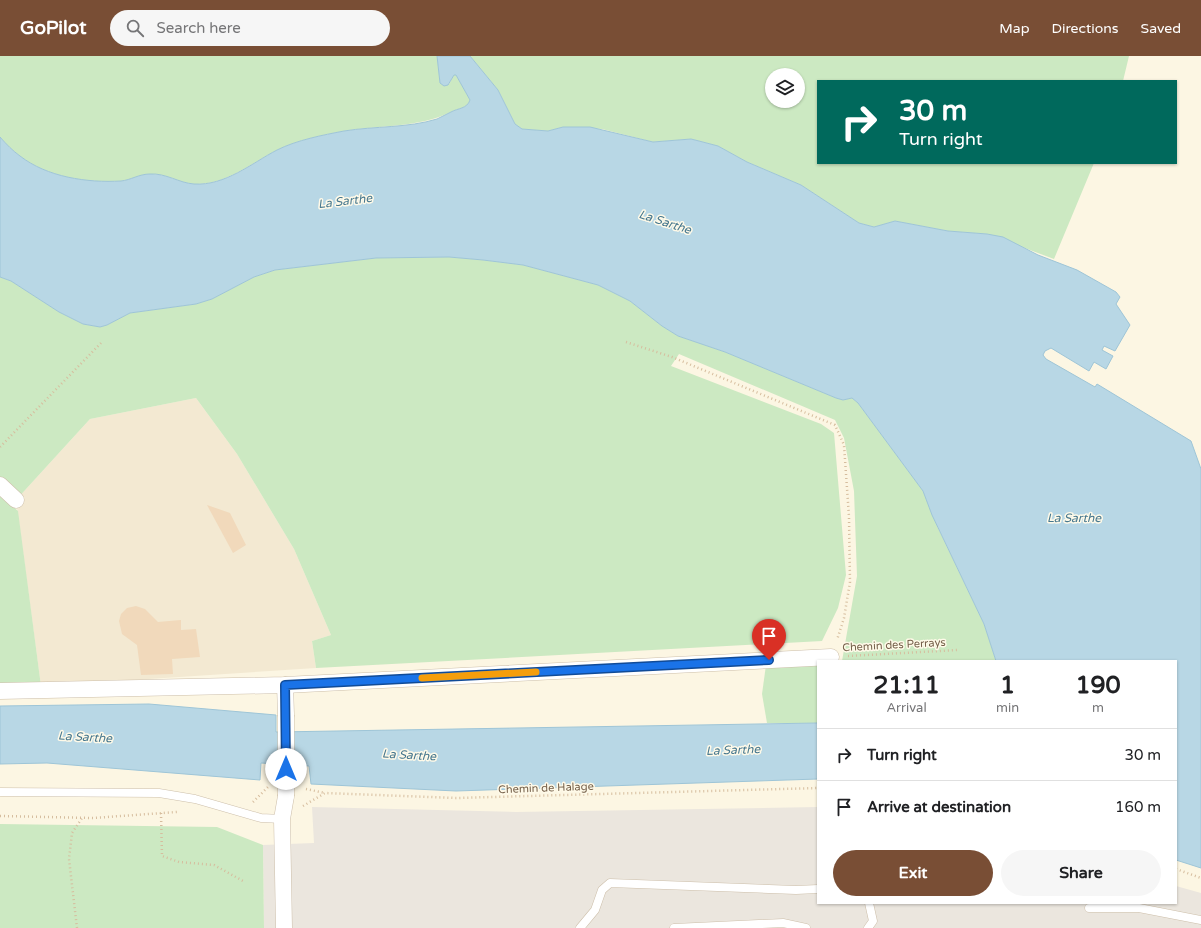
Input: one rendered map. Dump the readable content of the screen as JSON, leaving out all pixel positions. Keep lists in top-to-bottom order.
{
  "streets": {
    "path": ["Chemin des Perrays", "Chemin de Halage"]
  },
  "water": ["La Sarthe"],
  "page": {
    "header": "GoPilot",
    "search": "Search here",
    "nav": ["Map", "Directions", "Saved"],
    "turn": ["30 m", "Turn right"],
    "eta": [
      "21:11",
      "Arrival",
      "1",
      "min",
      "190",
      "m"
    ],
    "list": [
      {
        "name": "Turn right",
        "value": "30 m"
      },
      {
        "name": "Arrive at destination",
        "value": "160 m"
      }
    ],
    "buttons": ["Exit", "Share"]
  }
}
